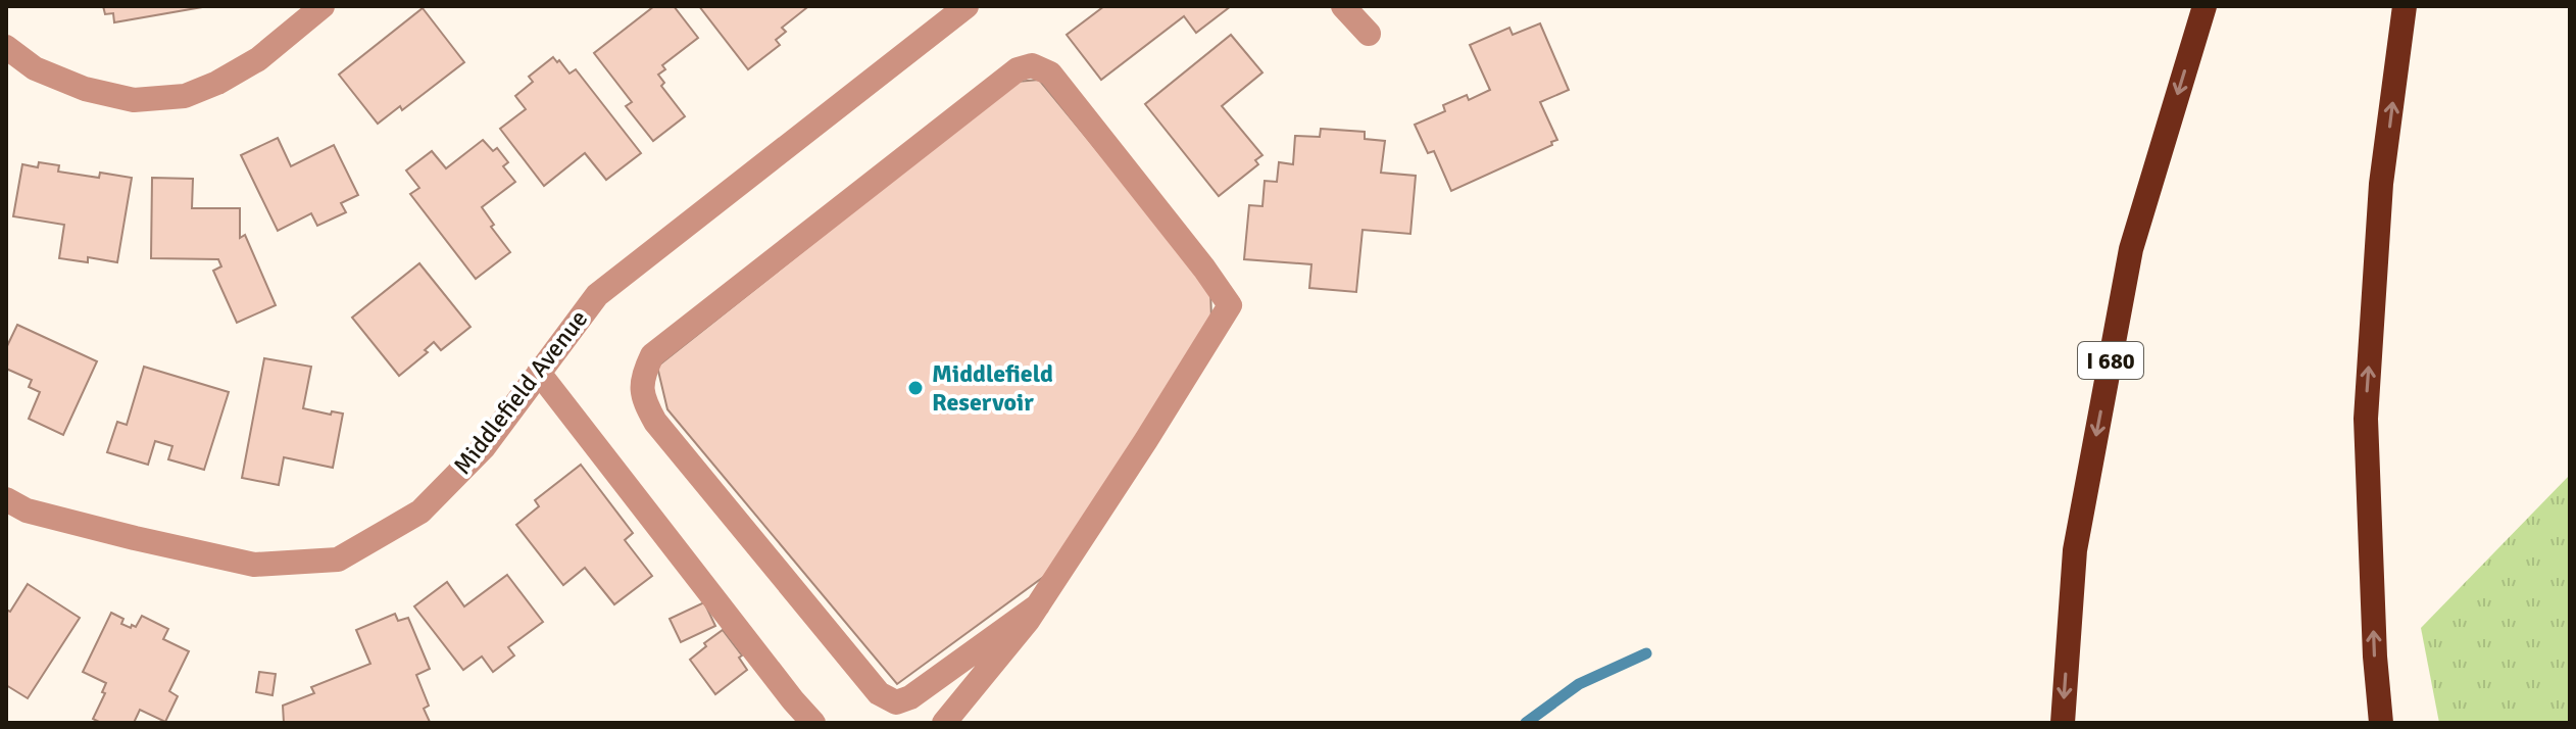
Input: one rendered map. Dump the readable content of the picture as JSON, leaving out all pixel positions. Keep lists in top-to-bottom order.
{
  "streets": {
    "highway": ["I 680"],
    "street": ["Middlefield Avenue"]
  },
  "places": ["Middlefield Reservoir"]
}
